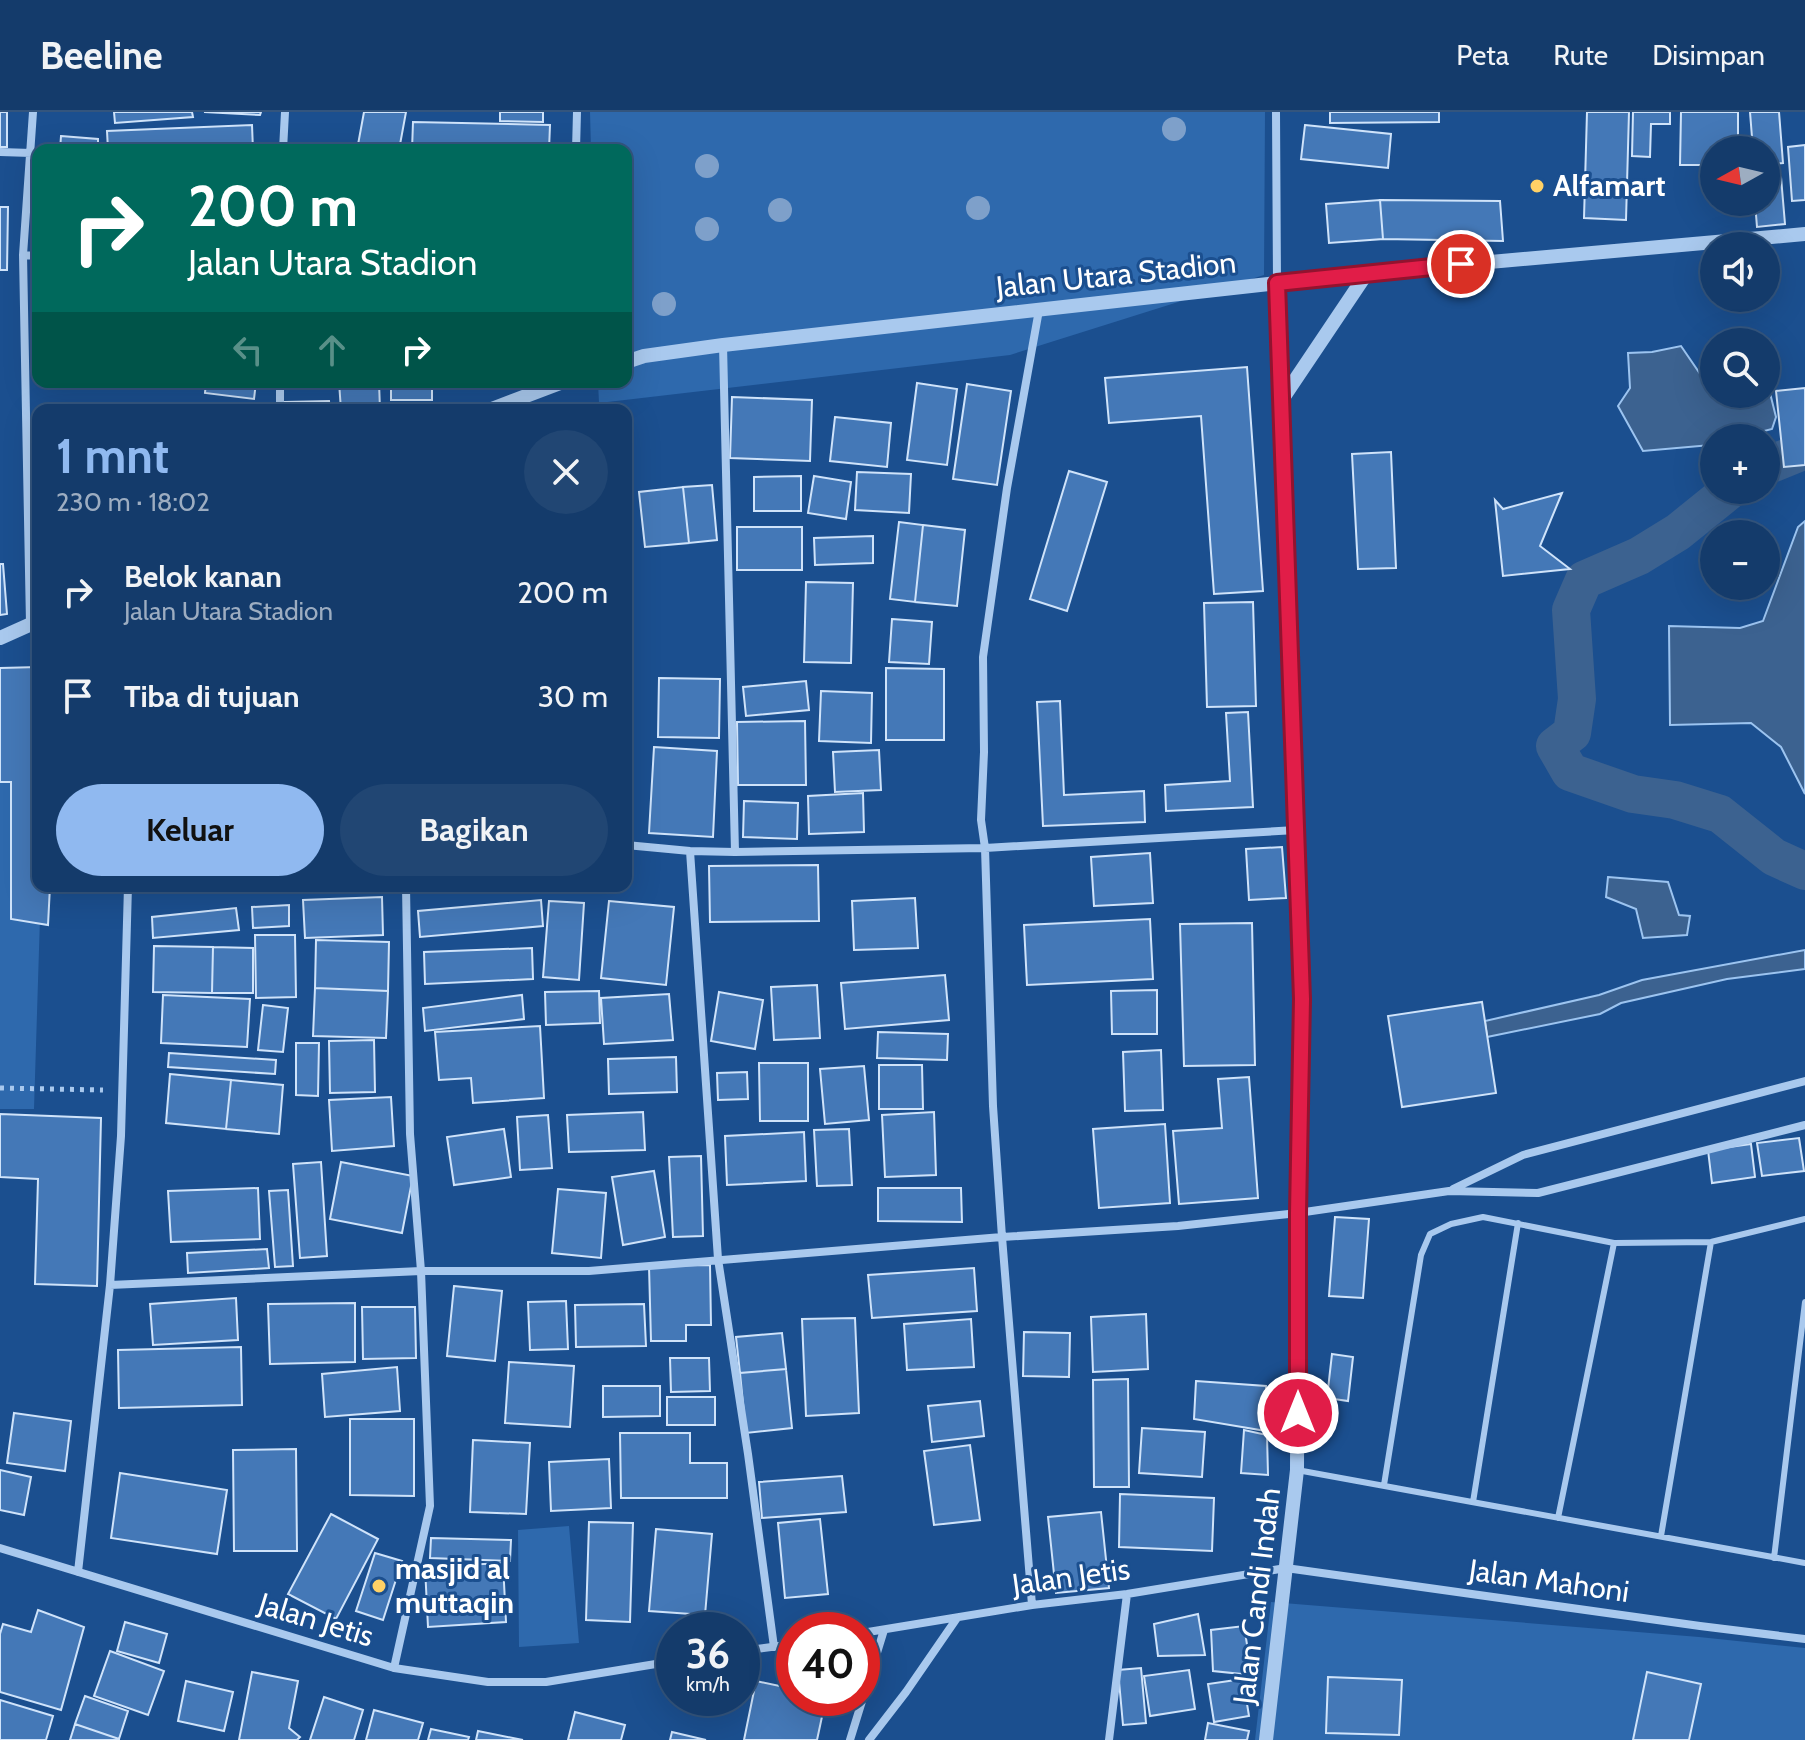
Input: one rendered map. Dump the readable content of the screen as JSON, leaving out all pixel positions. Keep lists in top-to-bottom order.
{
  "streets": {
    "street": [
      "Jalan Utara Stadion",
      "Jalan Jetis",
      "Jalan Mahoni",
      "Jalan Candi Indah"
    ]
  },
  "crossings": [
    ["Jalan Utara Stadion", "Jalan Candi Indah"],
    ["Jalan Jetis", "Jalan Mahoni"],
    ["Jalan Jetis", "Jalan Candi Indah"],
    ["Jalan Mahoni", "Jalan Candi Indah"]
  ],
  "places": ["Alfamart", "masjid al muttaqin"],
  "north": "left",
  "page": {
    "header": "Beeline",
    "nav": ["Peta", "Rute", "Disimpan"],
    "map_buttons": ["+", "−"],
    "turn": ["200 m", "Jalan Utara Stadion"],
    "heading": ["1 mnt", "230 m · 18:02"],
    "list": [
      {
        "name": "Belok kanan",
        "note": "Jalan Utara Stadion",
        "value": "200 m"
      },
      {
        "name": "Tiba di tujuan",
        "value": "30 m"
      }
    ],
    "buttons": ["Keluar", "Bagikan"],
    "speed": "36 km/h",
    "limit": "40"
  }
}
